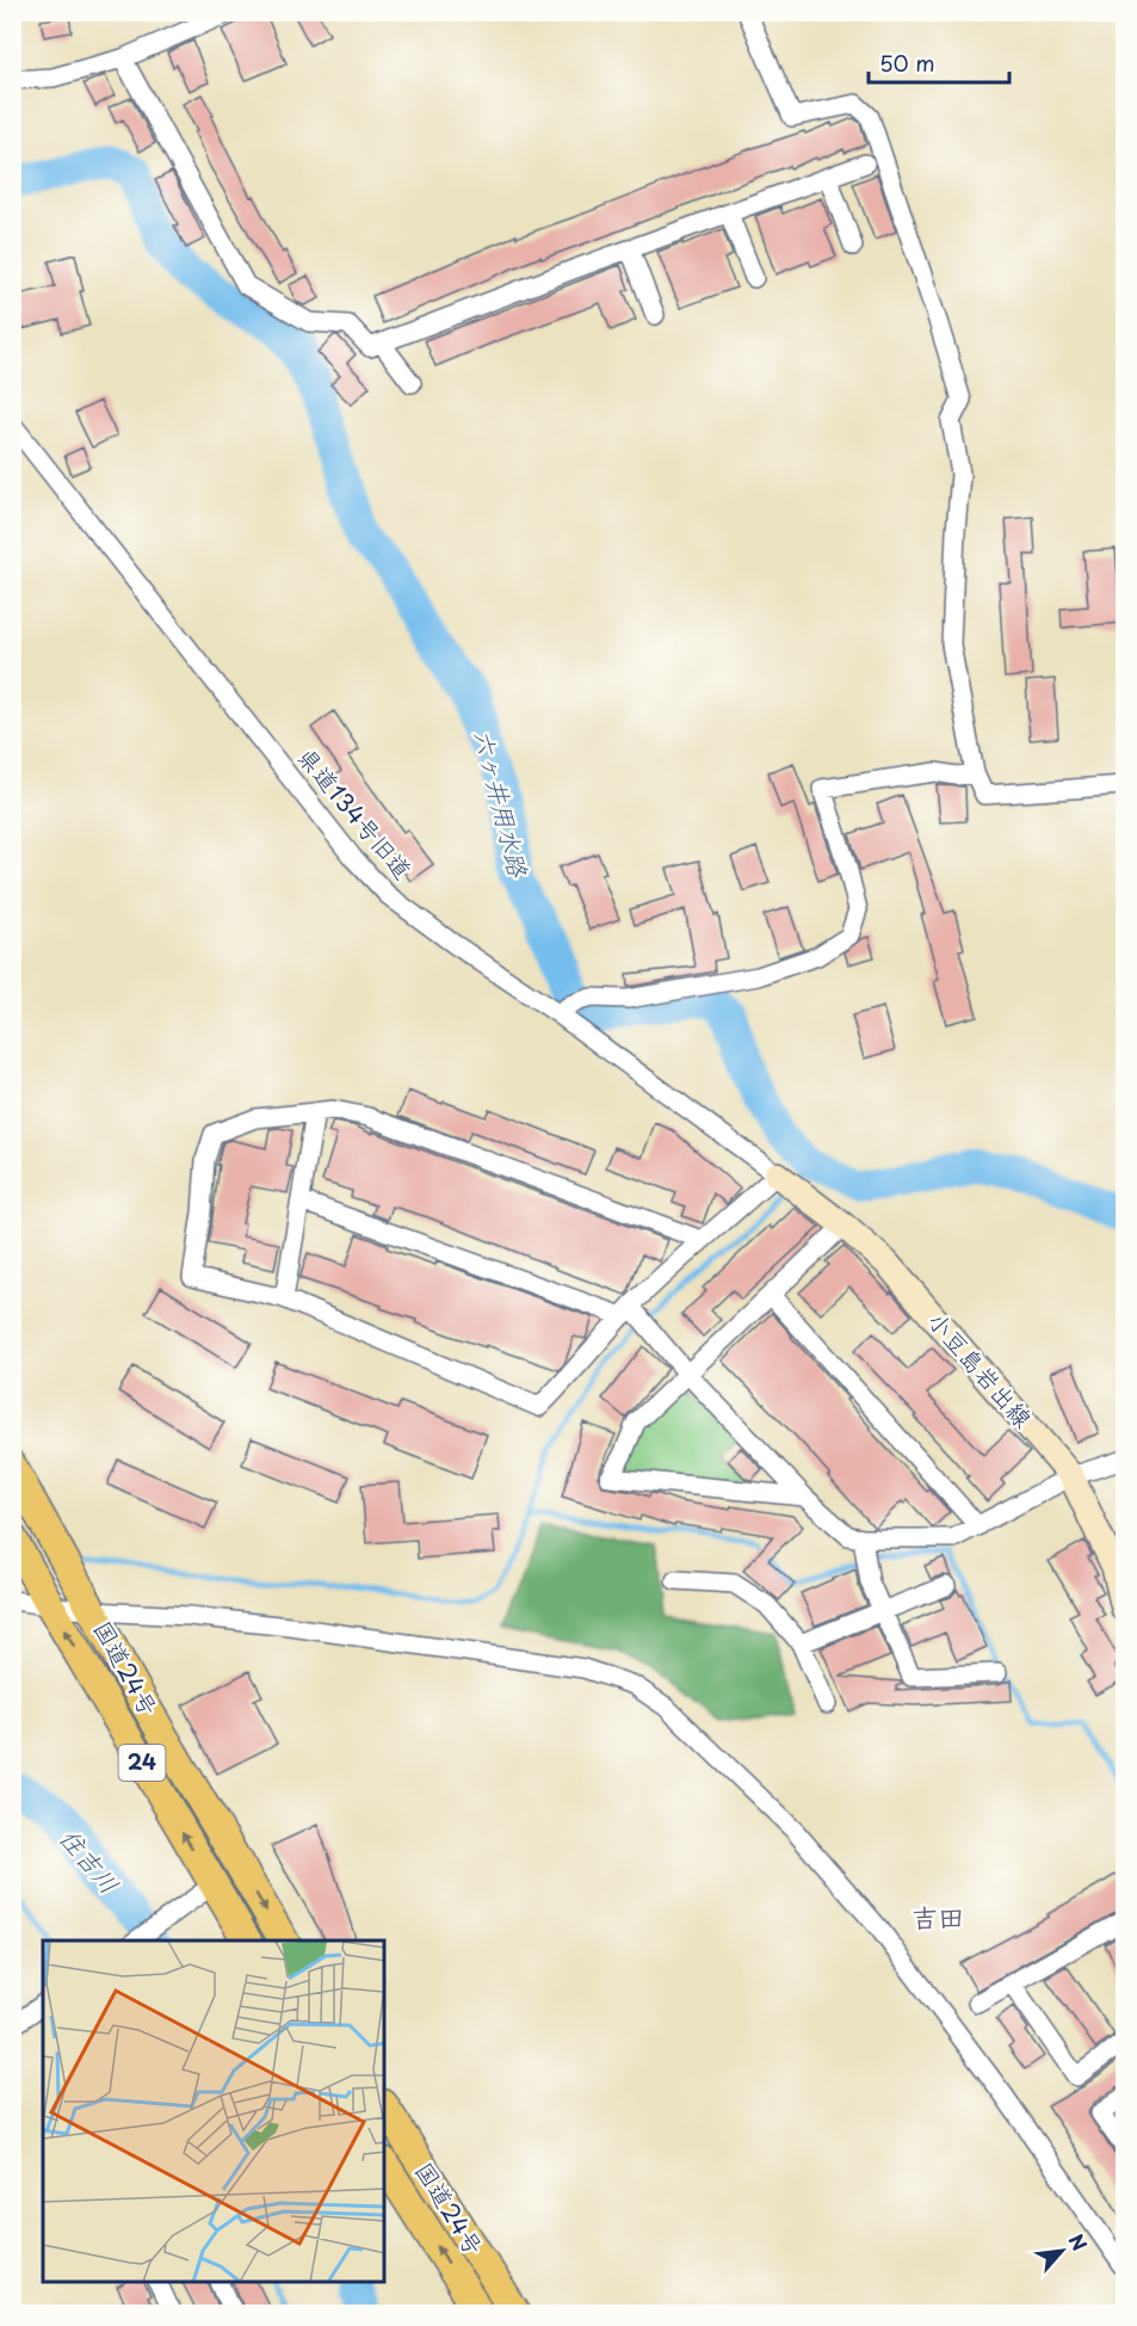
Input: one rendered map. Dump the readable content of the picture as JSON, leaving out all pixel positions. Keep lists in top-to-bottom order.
{
  "streets": {
    "highway": ["国道24号", "24"],
    "main road": ["小豆島岩出線"],
    "street": ["県道134号旧道"]
  },
  "crossings": [
    ["県道134号旧道", "小豆島岩出線"]
  ],
  "districts": ["吉田"],
  "water": ["六ヶ井用水路", "住吉川"],
  "scale_bar": "50 m",
  "north": "top right"
}
